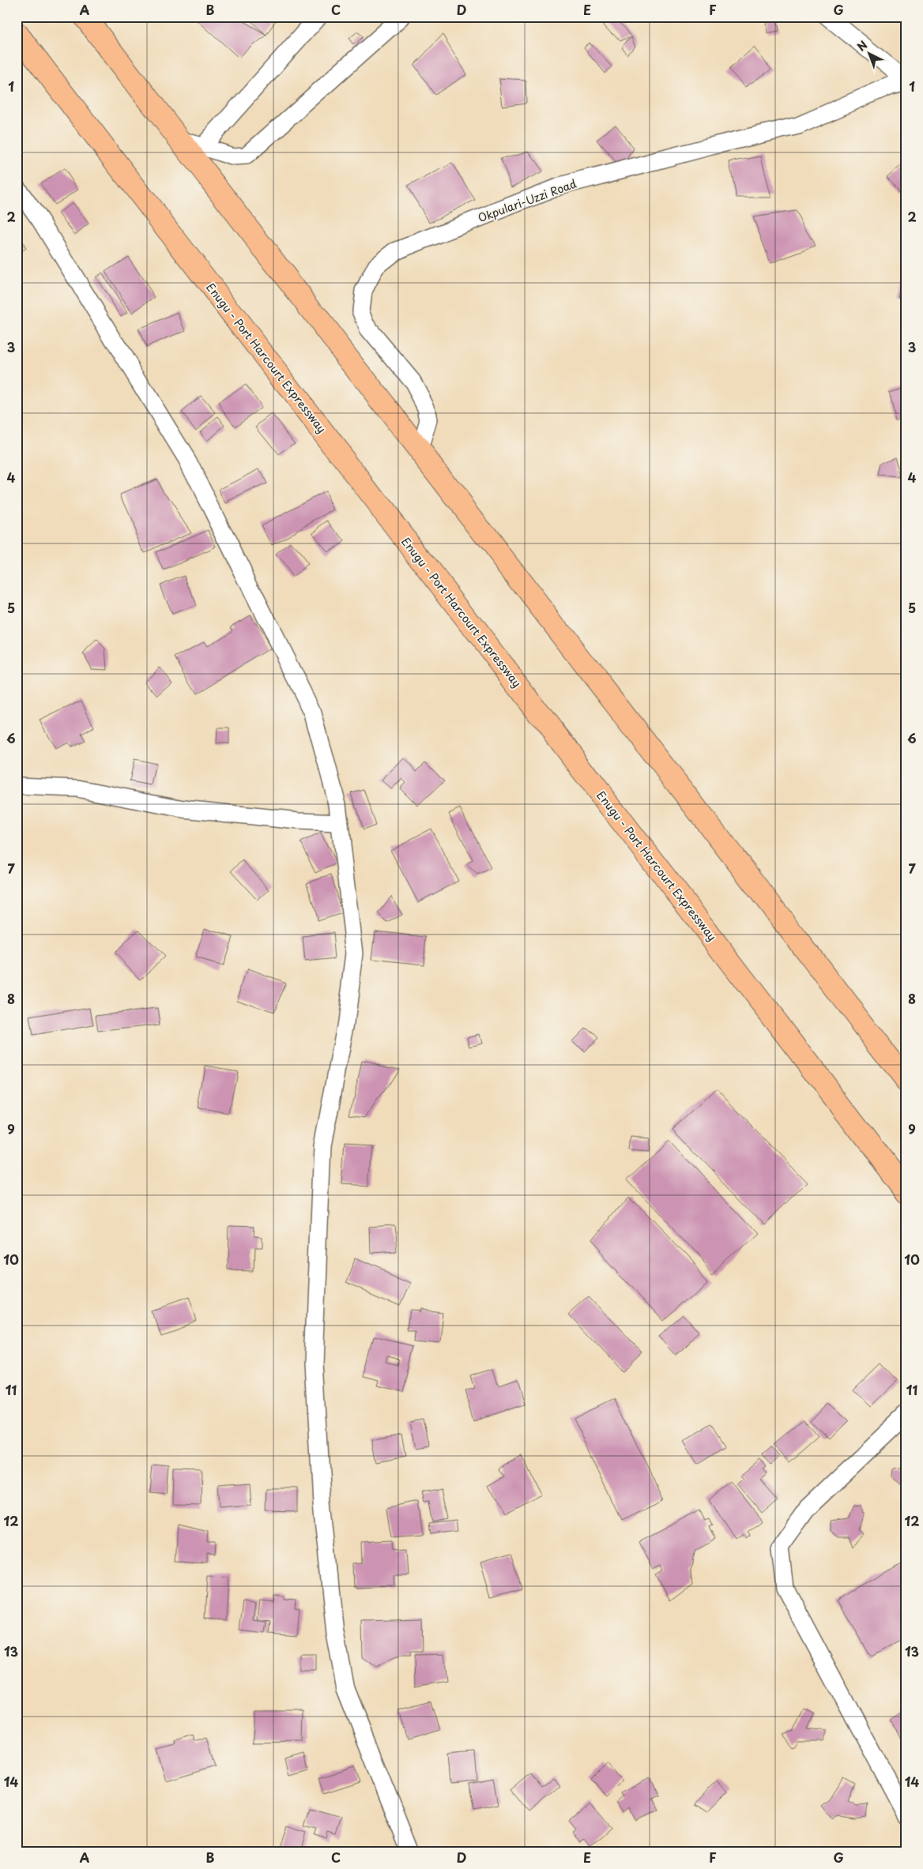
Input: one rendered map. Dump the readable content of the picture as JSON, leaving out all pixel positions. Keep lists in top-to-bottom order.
{
  "streets": {
    "highway": ["Enugu - Port Harcourt Expressway"],
    "street": ["Okpulari-Uzzi Road"]
  },
  "north": "top left",
  "grid": {
    "columns": [
      "A",
      "B",
      "C",
      "D",
      "E",
      "F",
      "G"
    ],
    "rows": [
      "1",
      "2",
      "3",
      "4",
      "5",
      "6",
      "7",
      "8",
      "9",
      "10",
      "11",
      "12",
      "13",
      "14"
    ]
  }
}
